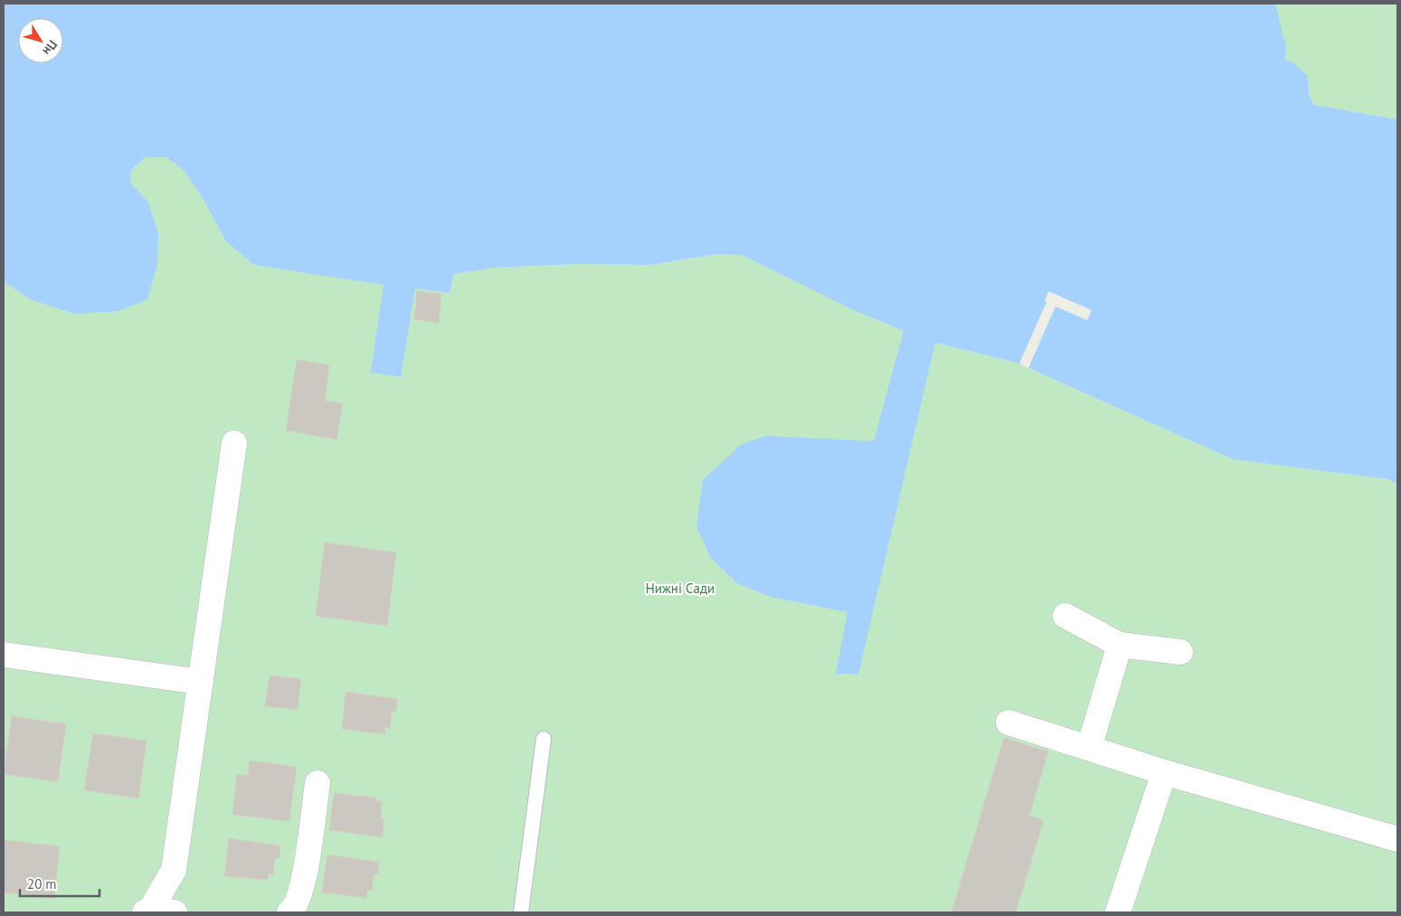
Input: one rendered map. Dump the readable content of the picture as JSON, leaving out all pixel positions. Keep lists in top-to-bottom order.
{
  "parks": ["Нижні Сади"],
  "scale_bar": "20 m",
  "north": "bottom right"
}
